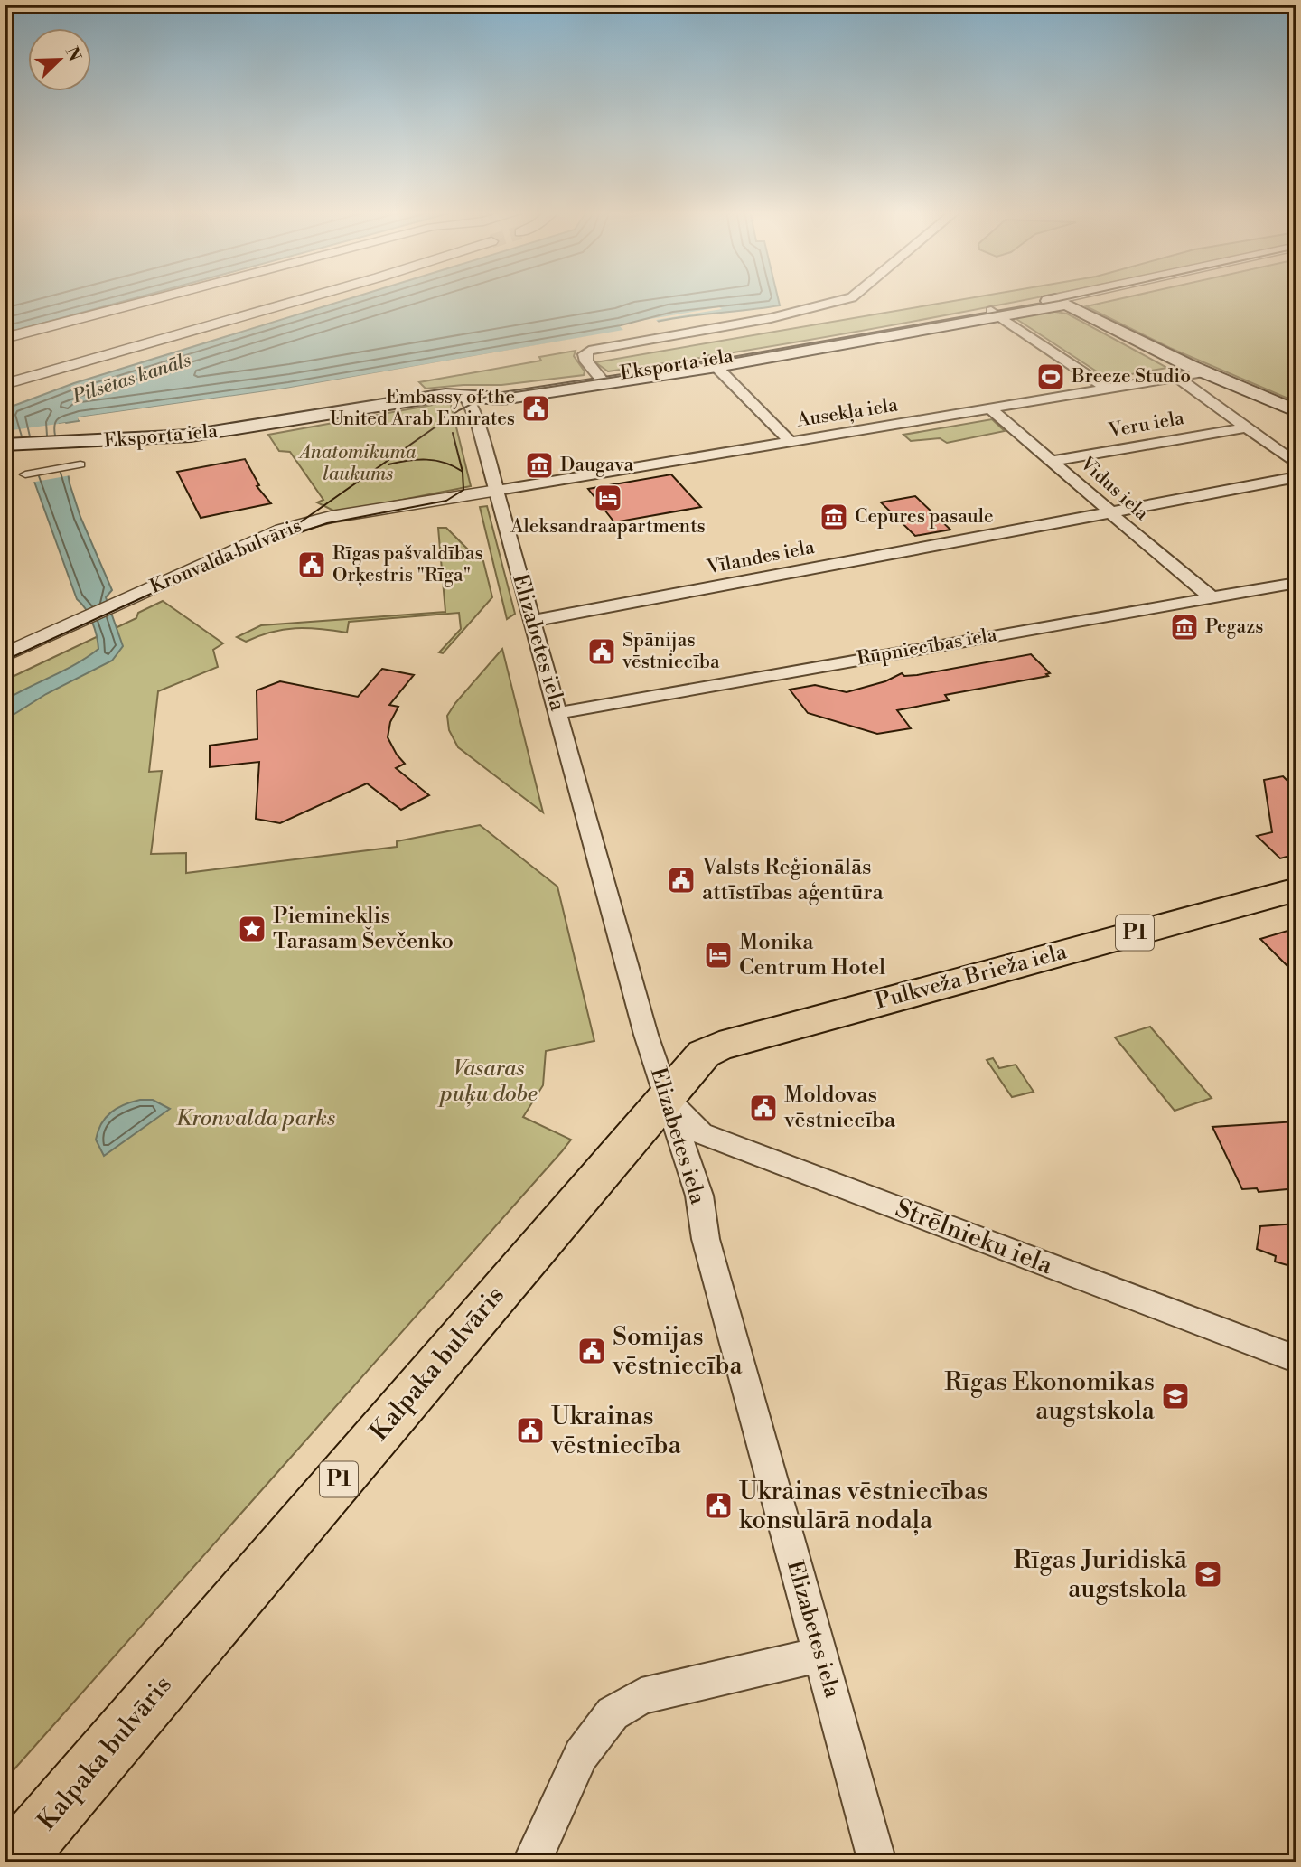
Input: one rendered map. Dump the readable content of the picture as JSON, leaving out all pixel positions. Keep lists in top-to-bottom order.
{
  "streets": {
    "main road": [
      "Eksporta iela",
      "P1",
      "Pulkveža Brieža iela",
      "Kalpaka bulvāris"
    ],
    "street": [
      "Ausekļa iela",
      "Veru iela",
      "Vidus iela",
      "Kronvalda bulvāris",
      "Vīlandes iela",
      "Elizabetes iela",
      "Rūpniecības iela",
      "Strēlnieku iela"
    ]
  },
  "crossings": [
    ["Eksporta iela", "Elizabetes iela"],
    ["Ausekļa iela", "Vidus iela"],
    ["Ausekļa iela", "Kronvalda bulvāris"],
    ["Ausekļa iela", "Elizabetes iela"],
    ["Veru iela", "Vidus iela"],
    ["Vidus iela", "Vīlandes iela"],
    ["Vidus iela", "Rūpniecības iela"],
    ["Kronvalda bulvāris", "Elizabetes iela"],
    ["Vīlandes iela", "Elizabetes iela"],
    ["Elizabetes iela", "Rūpniecības iela"],
    ["Elizabetes iela", "Pulkveža Brieža iela"],
    ["Elizabetes iela", "Strēlnieku iela"],
    ["Elizabetes iela", "Kalpaka bulvāris"],
    ["Pulkveža Brieža iela", "Strēlnieku iela"],
    ["Pulkveža Brieža iela", "Kalpaka bulvāris"],
    ["Strēlnieku iela", "Kalpaka bulvāris"]
  ],
  "water": ["Pilsētas kanāls"],
  "parks": ["Anatomikuma laukums", "Vasaras puķu dobe", "Kronvalda parks"],
  "places": {
    "sports": ["Breeze Studio"],
    "public building": [
      "Embassy of the United Arab Emirates",
      "Rīgas pašvaldības Orķestris \"Rīga\"",
      "Spānijas vēstniecība",
      "Valsts Reģionālās attīstības aģentūra",
      "Moldovas vēstniecība",
      "Somijas vēstniecība",
      "Ukrainas vēstniecība",
      "Ukrainas vēstniecības konsulārā nodaļa"
    ],
    "museum": ["Daugava", "Cepures pasaule", "Pegazs"],
    "hotel": ["Aleksandraapartments", "Monika Centrum Hotel"],
    "place": ["Piemineklis Tarasam Ševčenko"],
    "school or university": ["Rīgas Ekonomikas augstskola", "Rīgas Juridiskā augstskola"]
  },
  "north": "top right"
}
